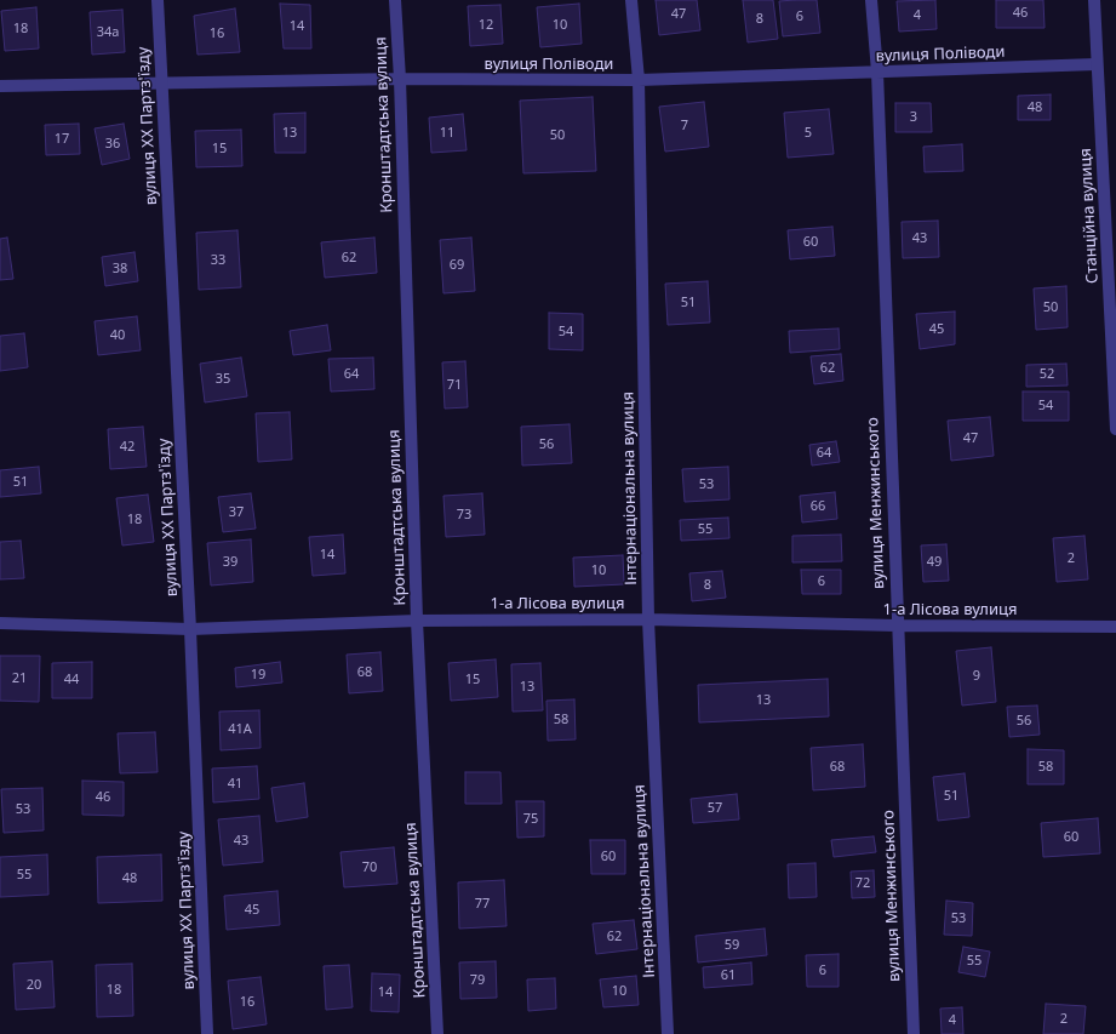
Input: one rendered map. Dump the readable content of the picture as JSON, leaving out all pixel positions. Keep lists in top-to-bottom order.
{
  "streets": {
    "street": [
      "вулиця Поліводи",
      "Кронштадтська вулиця",
      "вулиця XX Партз'їзду",
      "Станційна вулиця",
      "Інтернаціональна вулиця",
      "вулиця Менжинського",
      "1-а Лісова вулиця"
    ]
  },
  "crossings": [
    ["вулиця Поліводи", "Кронштадтська вулиця"],
    ["вулиця Поліводи", "вулиця XX Партз'їзду"],
    ["вулиця Поліводи", "Станційна вулиця"],
    ["вулиця Поліводи", "Інтернаціональна вулиця"],
    ["вулиця Поліводи", "вулиця Менжинського"],
    ["Кронштадтська вулиця", "1-а Лісова вулиця"],
    ["вулиця XX Партз'їзду", "1-а Лісова вулиця"],
    ["Інтернаціональна вулиця", "1-а Лісова вулиця"],
    ["вулиця Менжинського", "1-а Лісова вулиця"]
  ],
  "house_numbers": [
    "46",
    "47",
    "4",
    "6",
    "8",
    "12",
    "10",
    "14",
    "18",
    "34а",
    "16",
    "48",
    "3",
    "7",
    "13",
    "11",
    "5",
    "50",
    "17",
    "36",
    "15",
    "43",
    "60",
    "62",
    "33",
    "69",
    "38",
    "51",
    "50",
    "45",
    "54",
    "40",
    "62",
    "64",
    "52",
    "35",
    "71",
    "54",
    "47",
    "56",
    "42",
    "64",
    "51",
    "53",
    "66",
    "37",
    "73",
    "18",
    "55",
    "14",
    "2",
    "39",
    "49",
    "10",
    "6",
    "8",
    "68",
    "19",
    "9",
    "21",
    "44",
    "15",
    "13",
    "13",
    "58",
    "56",
    "41А",
    "68",
    "58",
    "41",
    "51",
    "46",
    "57",
    "53",
    "75",
    "60",
    "43",
    "60",
    "70",
    "55",
    "48",
    "72",
    "77",
    "45",
    "53",
    "62",
    "59",
    "55",
    "6",
    "61",
    "79",
    "20",
    "18",
    "10",
    "14",
    "16",
    "2",
    "4"
  ]
}
